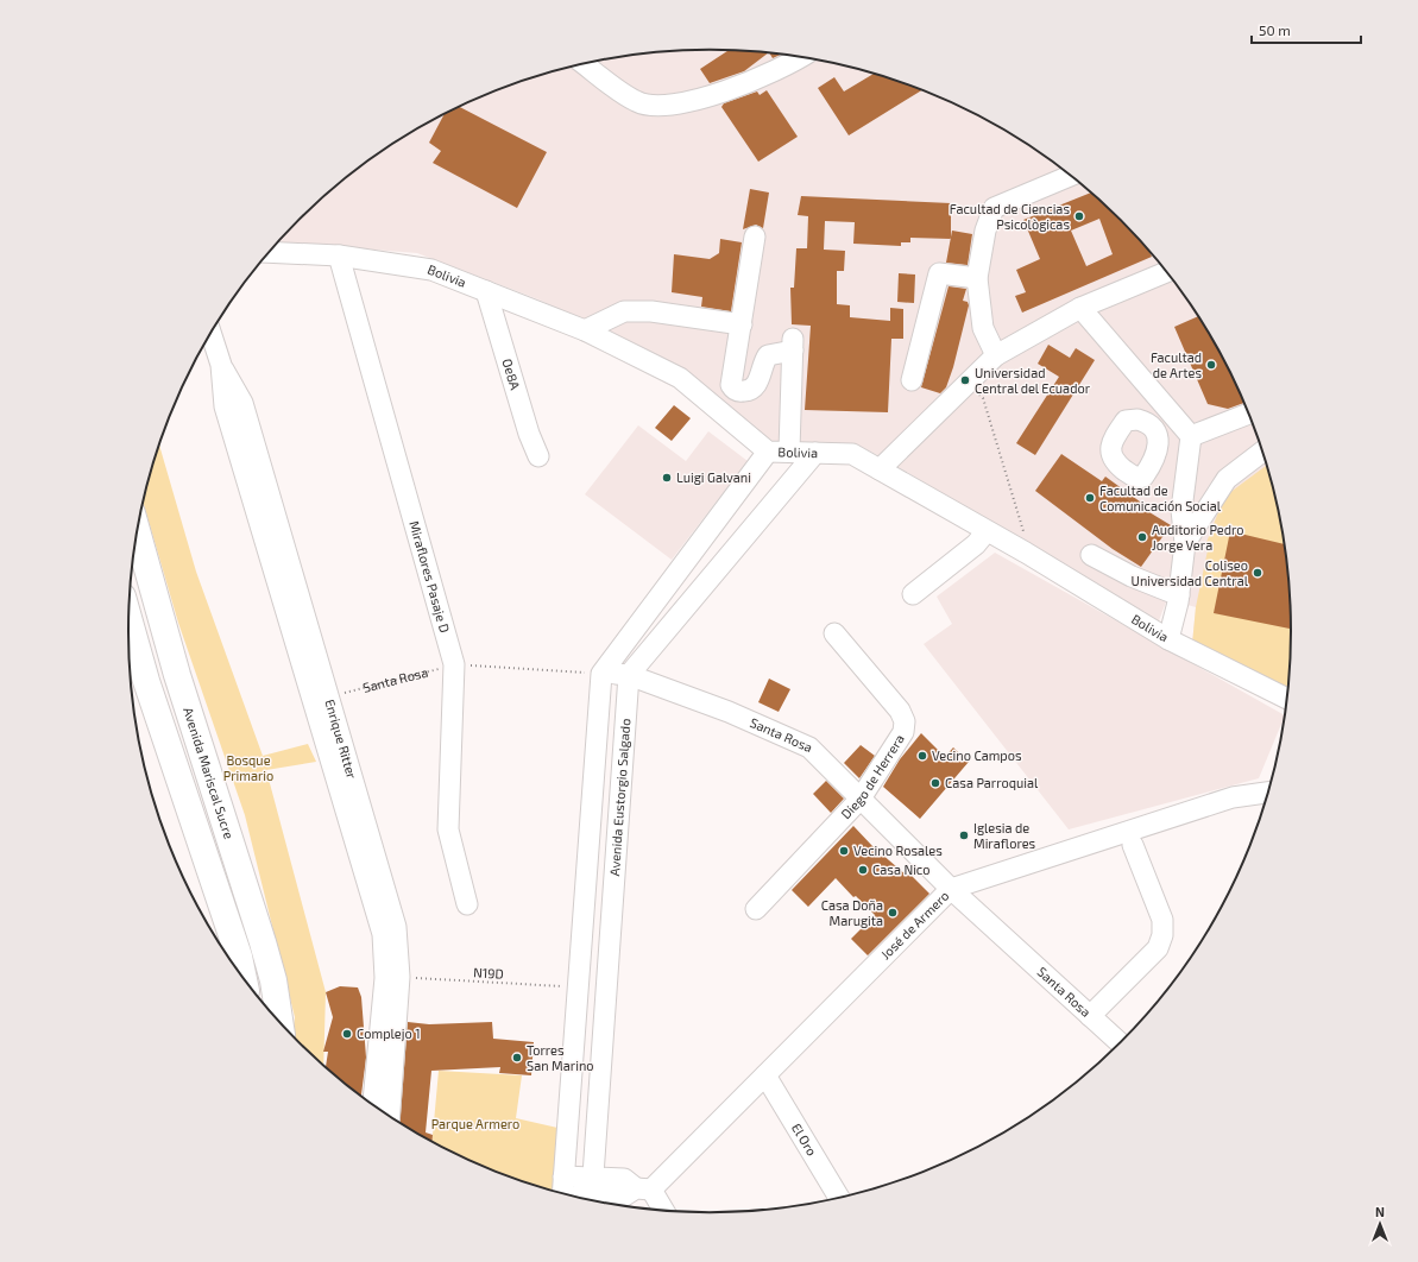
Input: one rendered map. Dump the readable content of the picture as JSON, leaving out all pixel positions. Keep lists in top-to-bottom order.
{
  "streets": {
    "main road": ["Avenida Mariscal Sucre"],
    "street": [
      "Bolivia",
      "Oe8A",
      "Miraflores Pasaje D",
      "Santa Rosa",
      "Enrique Ritter",
      "Diego de Herrera",
      "Avenida Eustorgio Salgado",
      "José de Armero",
      "El Oro"
    ],
    "path": ["N19D"]
  },
  "crossings": [
    ["Bolivia", "Oe8A"],
    ["Bolivia", "Miraflores Pasaje D"],
    ["Miraflores Pasaje D", "Santa Rosa"],
    ["Santa Rosa", "Enrique Ritter"],
    ["Santa Rosa", "Diego de Herrera"],
    ["Santa Rosa", "Avenida Eustorgio Salgado"],
    ["Santa Rosa", "José de Armero"],
    ["Enrique Ritter", "N19D"],
    ["Avenida Eustorgio Salgado", "José de Armero"],
    ["José de Armero", "El Oro"]
  ],
  "parks": ["Bosque Primario", "Parque Armero"],
  "places": [
    "Facultad de Ciencias Psicològicas",
    "Facultad de Artes",
    "Universidad Central del Ecuador",
    "Luigi Galvani",
    "Facultad de Comunicación Social",
    "Auditorio Pedro Jorge Vera",
    "Coliseo Universidad Central",
    "Vecino Campos",
    "Casa Parroquial",
    "Iglesia de Miraflores",
    "Vecino Rosales",
    "Casa Nico",
    "Casa Doña Marugita",
    "Complejo 1",
    "Torres San Marino"
  ],
  "scale_bar": "50 m",
  "north": "top"
}
